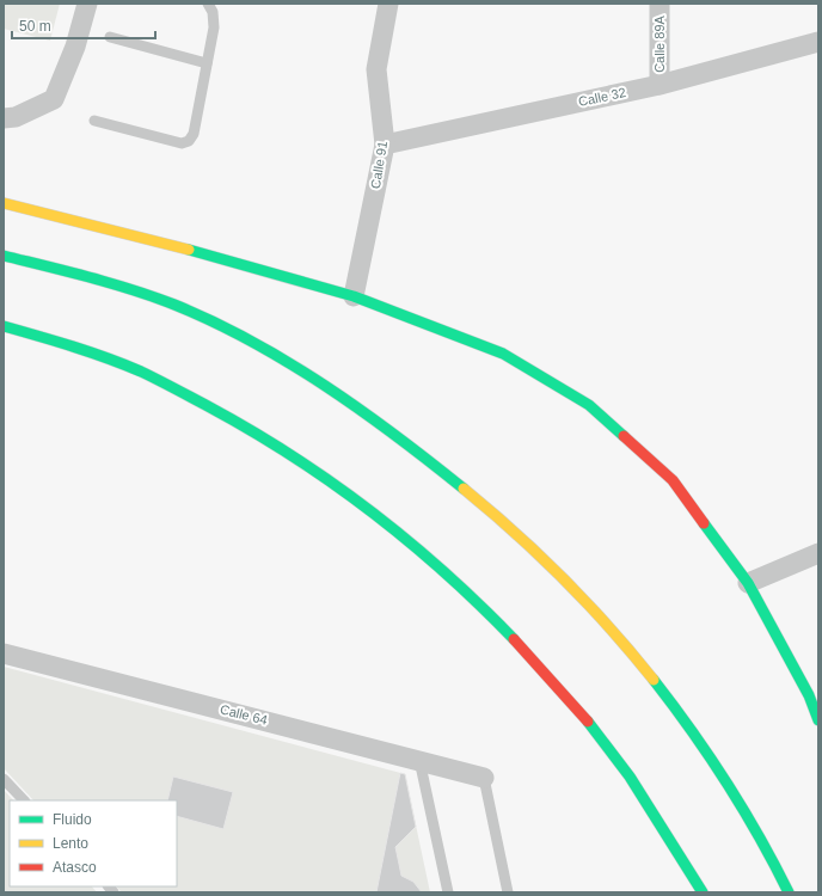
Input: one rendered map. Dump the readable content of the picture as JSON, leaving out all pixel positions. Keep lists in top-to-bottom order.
{
  "streets": {
    "street": [
      "Calle 89A",
      "Calle 32",
      "Calle 91",
      "Calle 64"
    ]
  },
  "crossings": [
    ["Calle 89A", "Calle 32"],
    ["Calle 32", "Calle 91"]
  ],
  "legend": ["Fluido", "Lento", "Atasco"],
  "scale_bar": "50 m"
}
